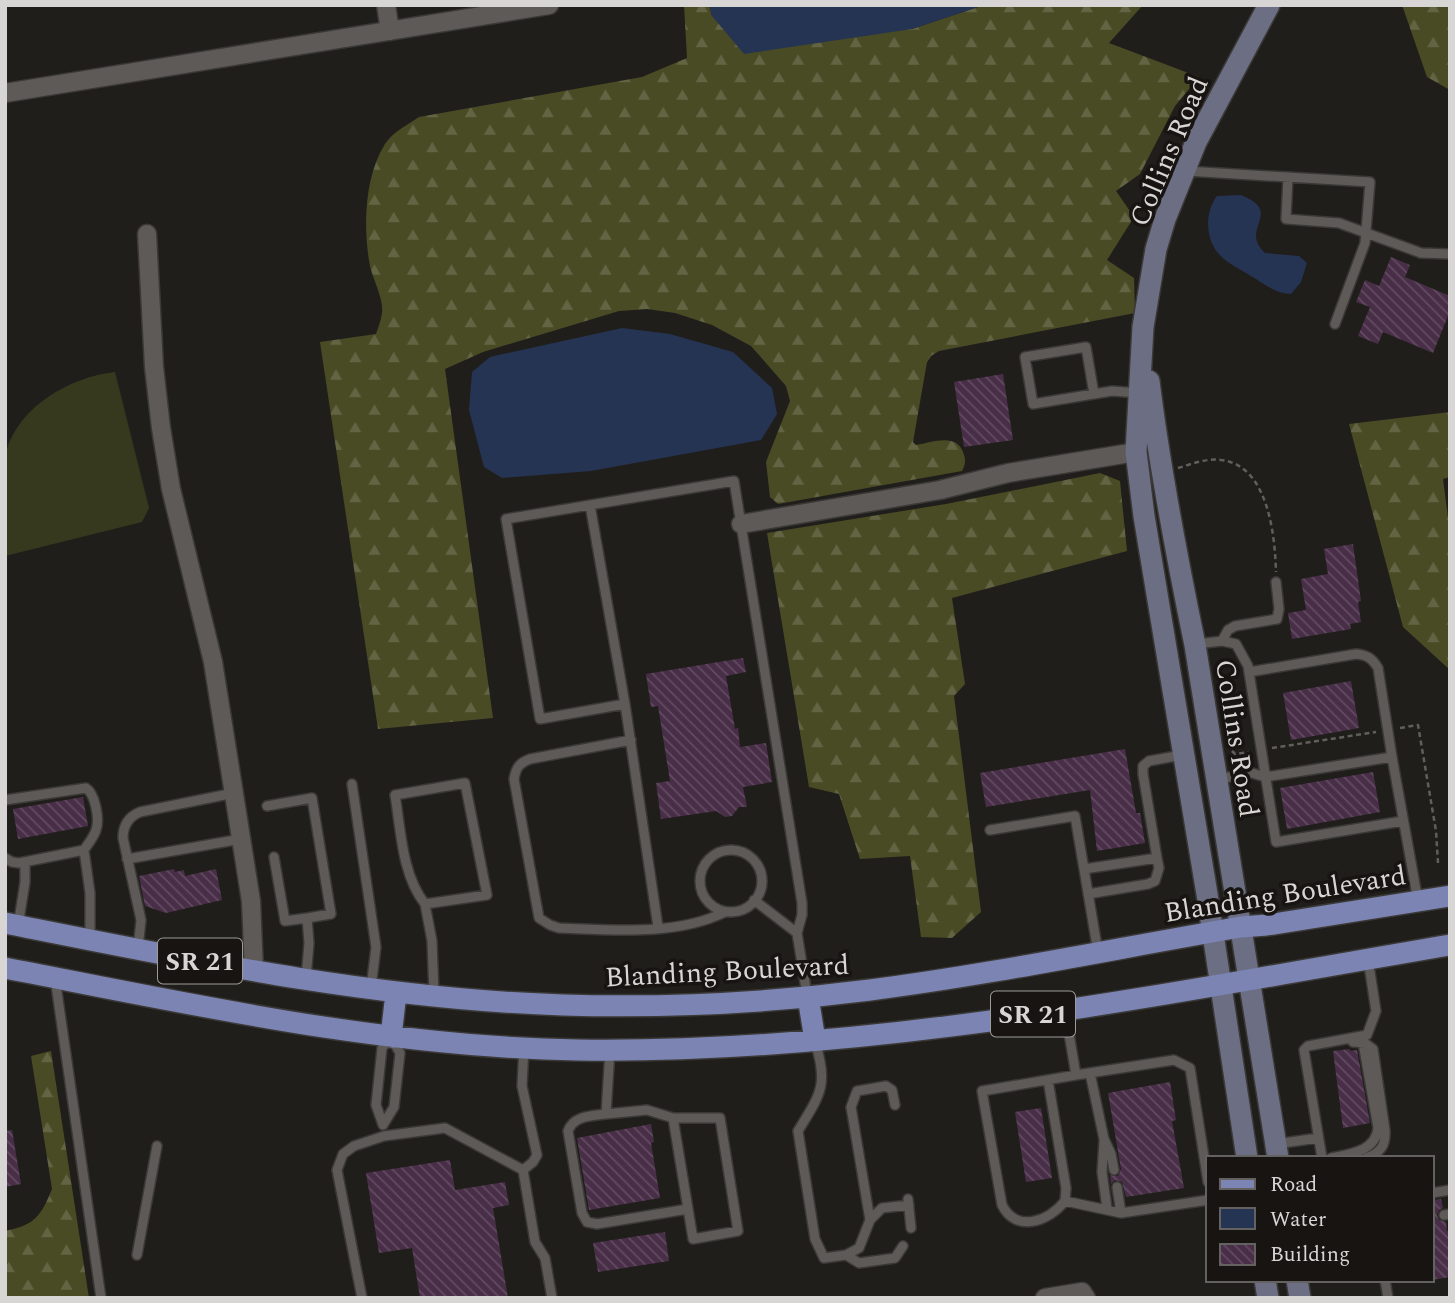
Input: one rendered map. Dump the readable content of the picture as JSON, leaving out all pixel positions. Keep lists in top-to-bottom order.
{
  "streets": {
    "main road": ["Blanding Boulevard", "SR 21"],
    "street": ["Collins Road"]
  },
  "crossings": [
    ["Collins Road", "Blanding Boulevard"],
    ["Collins Road", "SR 21"]
  ],
  "legend": ["Road", "Water", "Building"]
}
